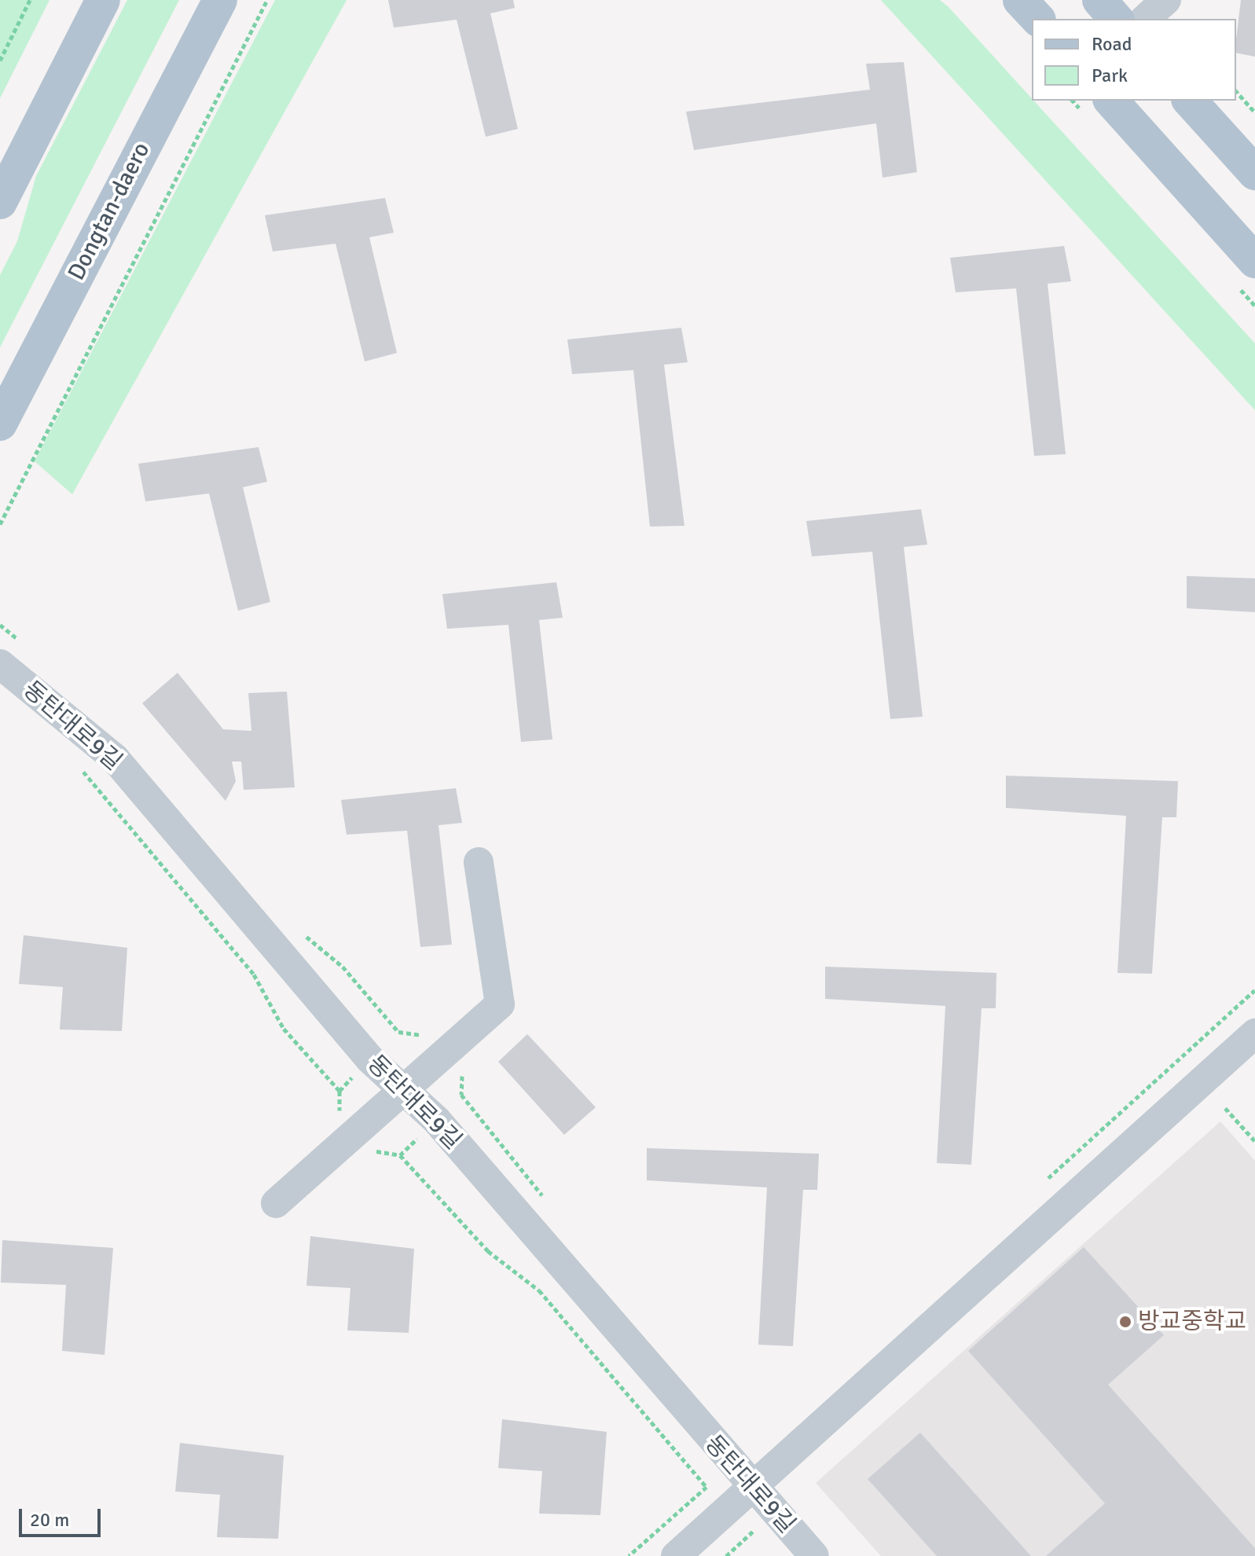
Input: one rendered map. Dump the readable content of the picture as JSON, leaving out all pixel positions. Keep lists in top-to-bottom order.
{
  "streets": {
    "main road": ["Dongtan-daero"],
    "street": ["동탄대로9길"]
  },
  "places": ["방교중학교"],
  "legend": ["Road", "Park"],
  "scale_bar": "20 m"
}
